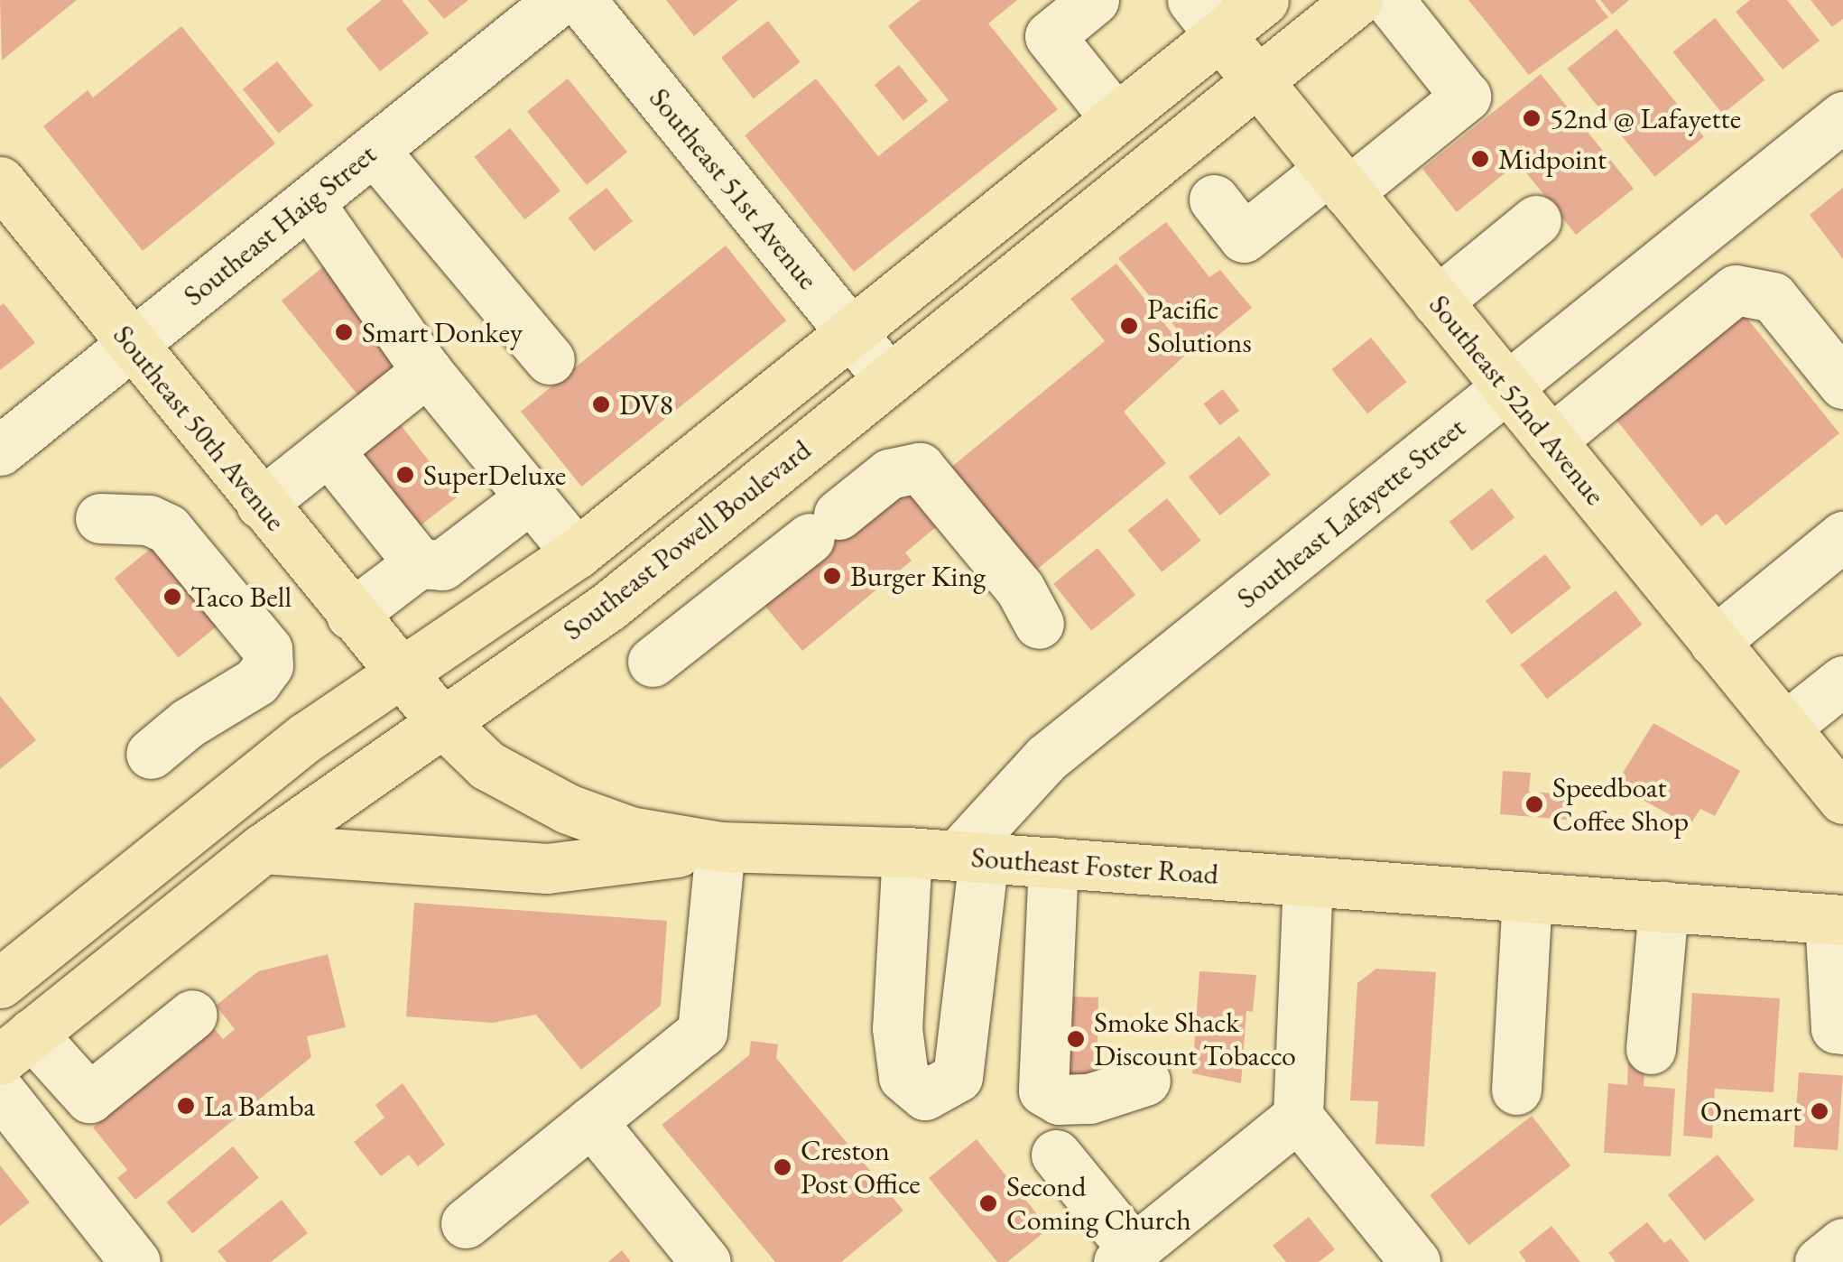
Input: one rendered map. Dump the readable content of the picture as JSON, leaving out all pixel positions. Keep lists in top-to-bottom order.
{
  "streets": {
    "main road": [
      "Southeast 52nd Avenue",
      "Southeast 50th Avenue",
      "Southeast Powell Boulevard",
      "Southeast Foster Road"
    ],
    "street": ["Southeast 51st Avenue", "Southeast Haig Street", "Southeast Lafayette Street"]
  },
  "crossings": [
    ["Southeast 51st Avenue", "Southeast Powell Boulevard"],
    ["Southeast Haig Street", "Southeast 50th Avenue"],
    ["Southeast 52nd Avenue", "Southeast Lafayette Street"],
    ["Southeast 52nd Avenue", "Southeast Powell Boulevard"],
    ["Southeast 50th Avenue", "Southeast Powell Boulevard"],
    ["Southeast 50th Avenue", "Southeast Foster Road"],
    ["Southeast Lafayette Street", "Southeast Foster Road"],
    ["Southeast Powell Boulevard", "Southeast Foster Road"]
  ],
  "places": [
    "52nd @ Lafayette",
    "Midpoint",
    "Pacific Solutions",
    "Smart Donkey",
    "DV8",
    "SuperDeluxe",
    "Burger King",
    "Taco Bell",
    "Speedboat Coffee Shop",
    "Smoke Shack Discount Tobacco",
    "La Bamba",
    "Onemart",
    "Creston Post Office",
    "Second Coming Church"
  ]
}
